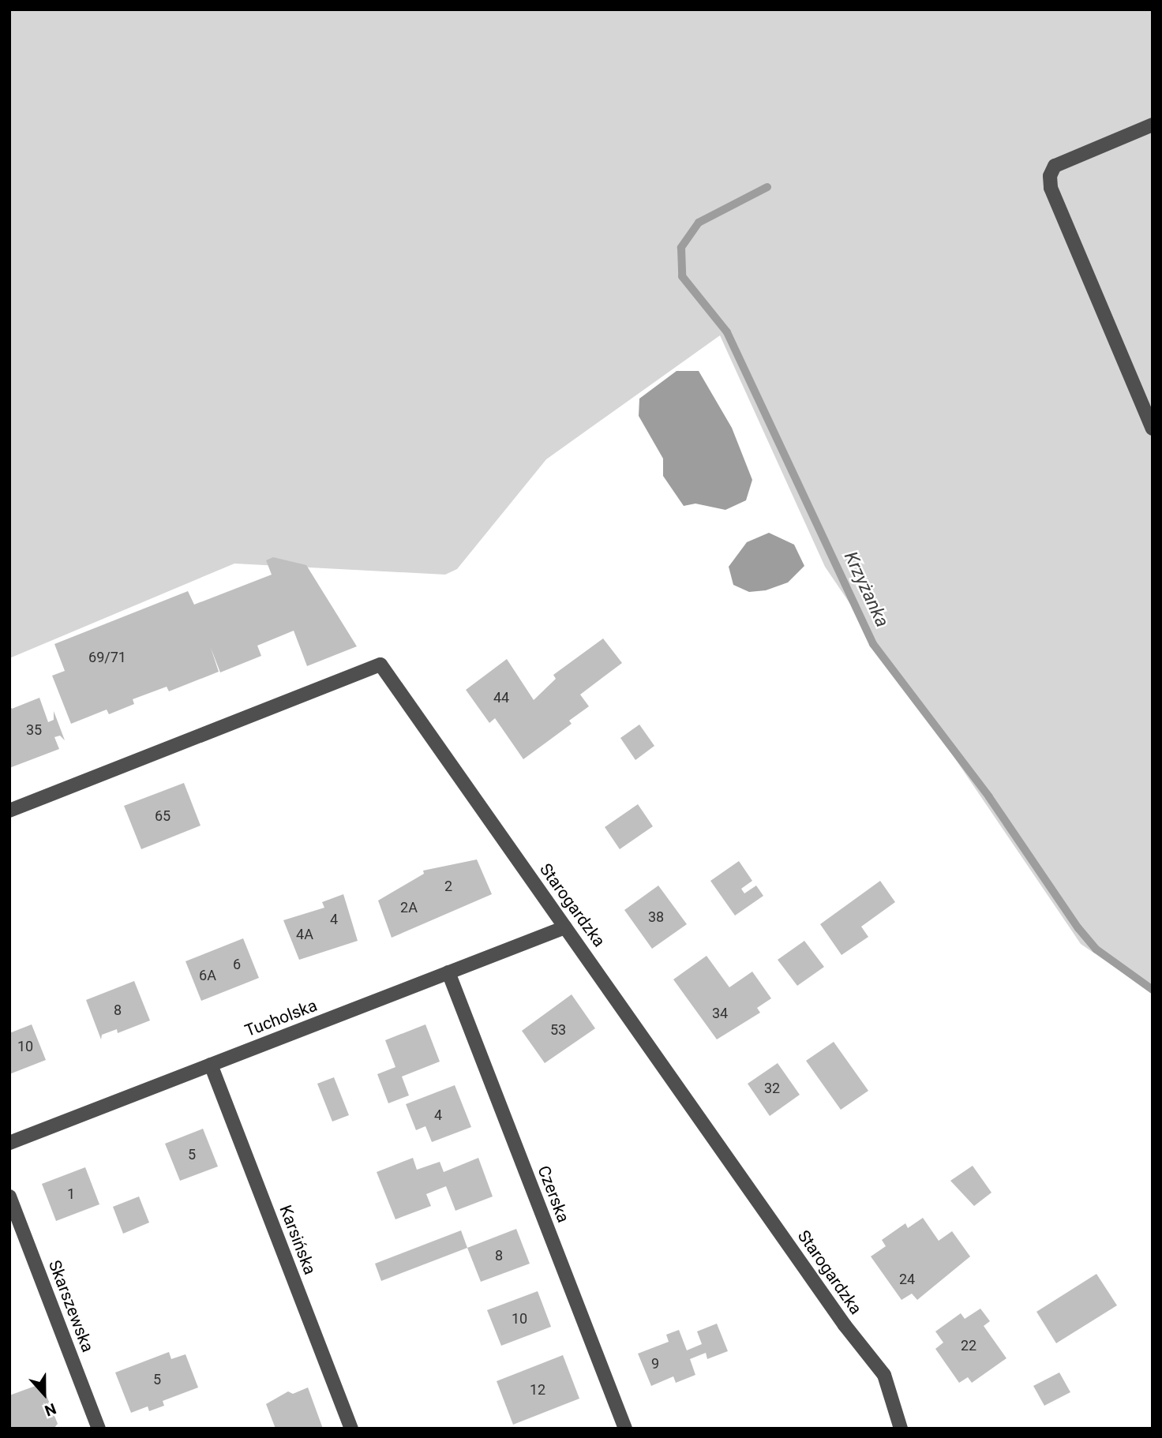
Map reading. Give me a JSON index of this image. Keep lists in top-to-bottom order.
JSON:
{
  "streets": {
    "street": [
      "Starogardzka",
      "Tucholska",
      "Czerska",
      "Karsińska",
      "Skarszewska"
    ]
  },
  "crossings": [
    ["Starogardzka", "Tucholska"],
    ["Tucholska", "Czerska"],
    ["Tucholska", "Karsińska"]
  ],
  "water": ["Krzyżanka"],
  "house_numbers": [
    "69/71",
    "44",
    "35",
    "65",
    "2",
    "2A",
    "38",
    "4",
    "4A",
    "6",
    "6A",
    "8",
    "34",
    "53",
    "10",
    "32",
    "4",
    "5",
    "1",
    "8",
    "24",
    "10",
    "22",
    "9",
    "5",
    "12"
  ],
  "north": "bottom"
}
